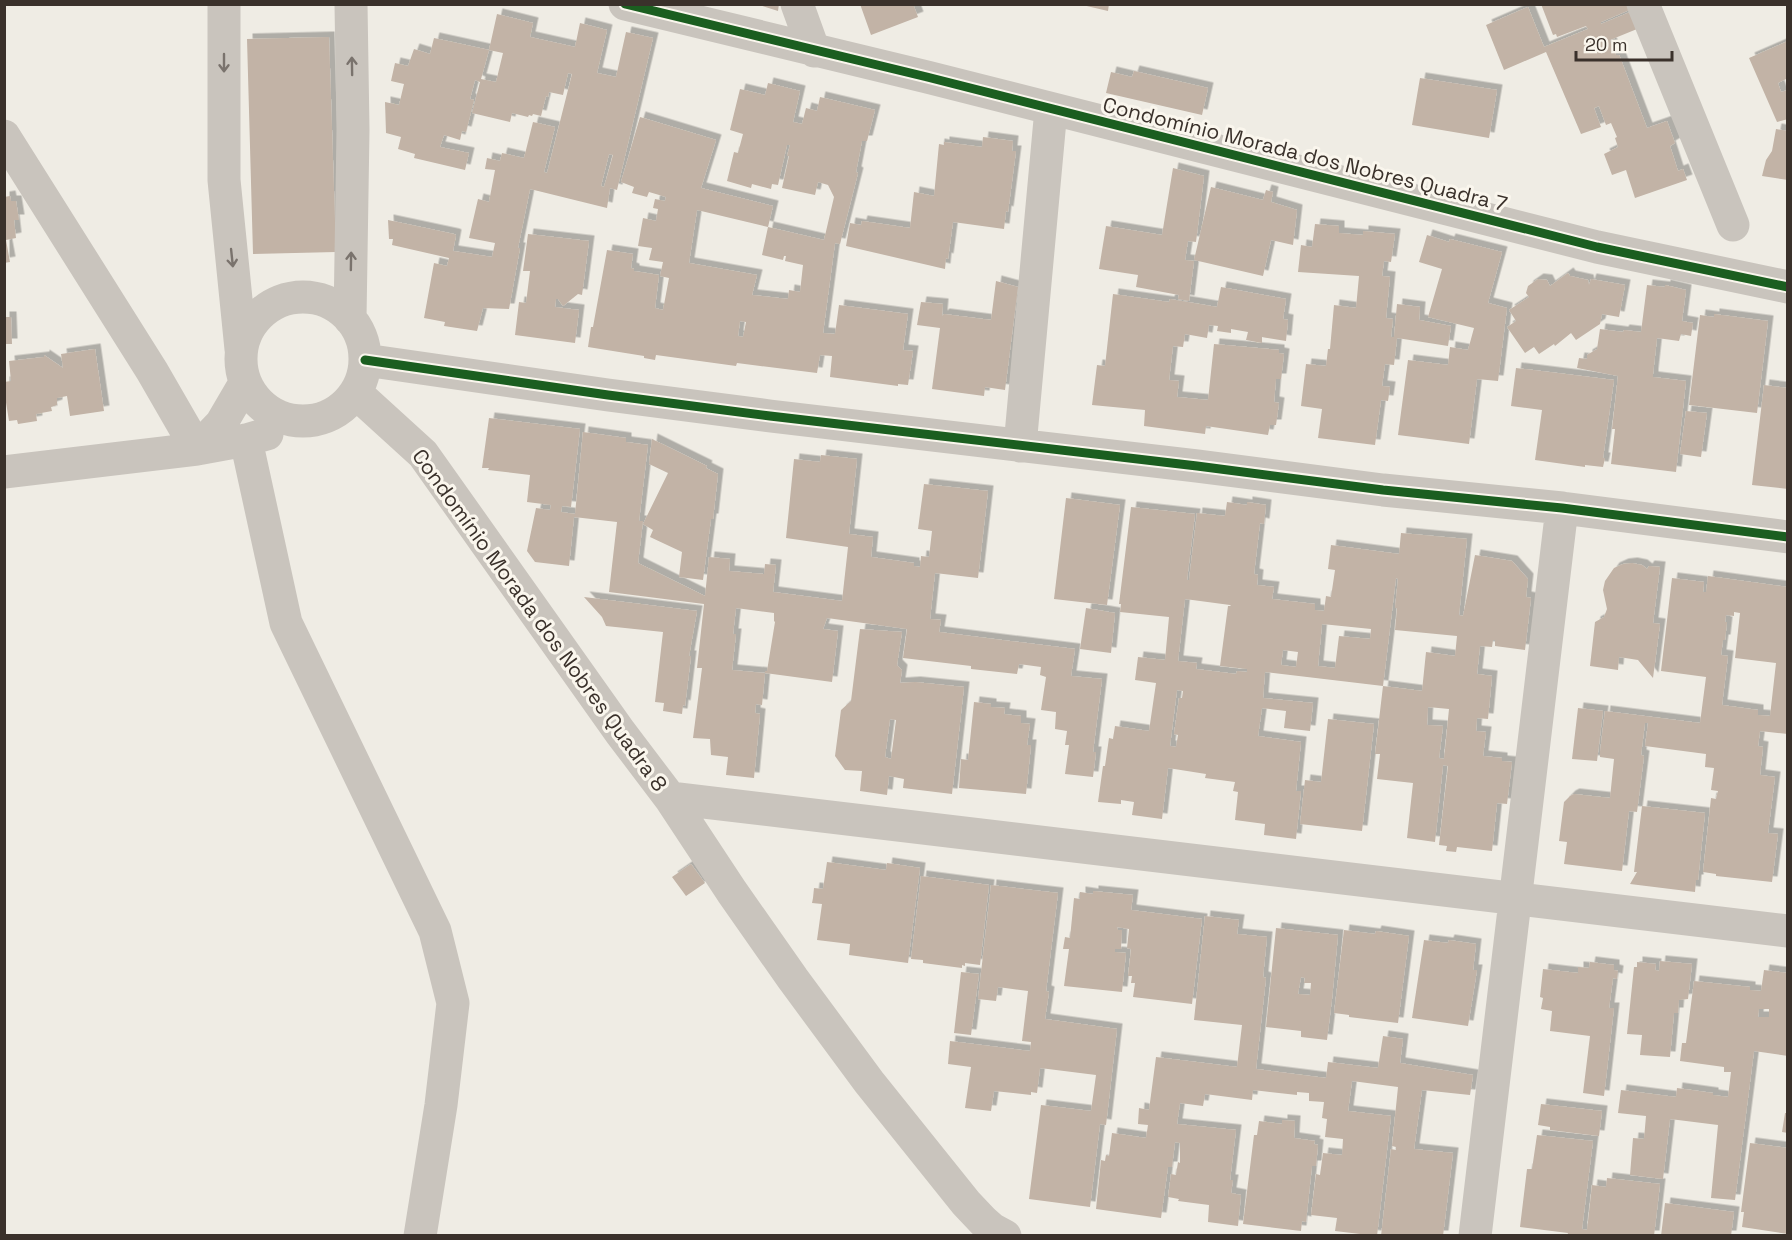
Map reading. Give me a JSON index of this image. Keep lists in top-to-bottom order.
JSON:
{
  "streets": {
    "street": ["Condomínio Morada dos Nobres Quadra 7", "Condomínio Morada dos Nobres Quadra 8"]
  },
  "scale_bar": "20 m"
}
